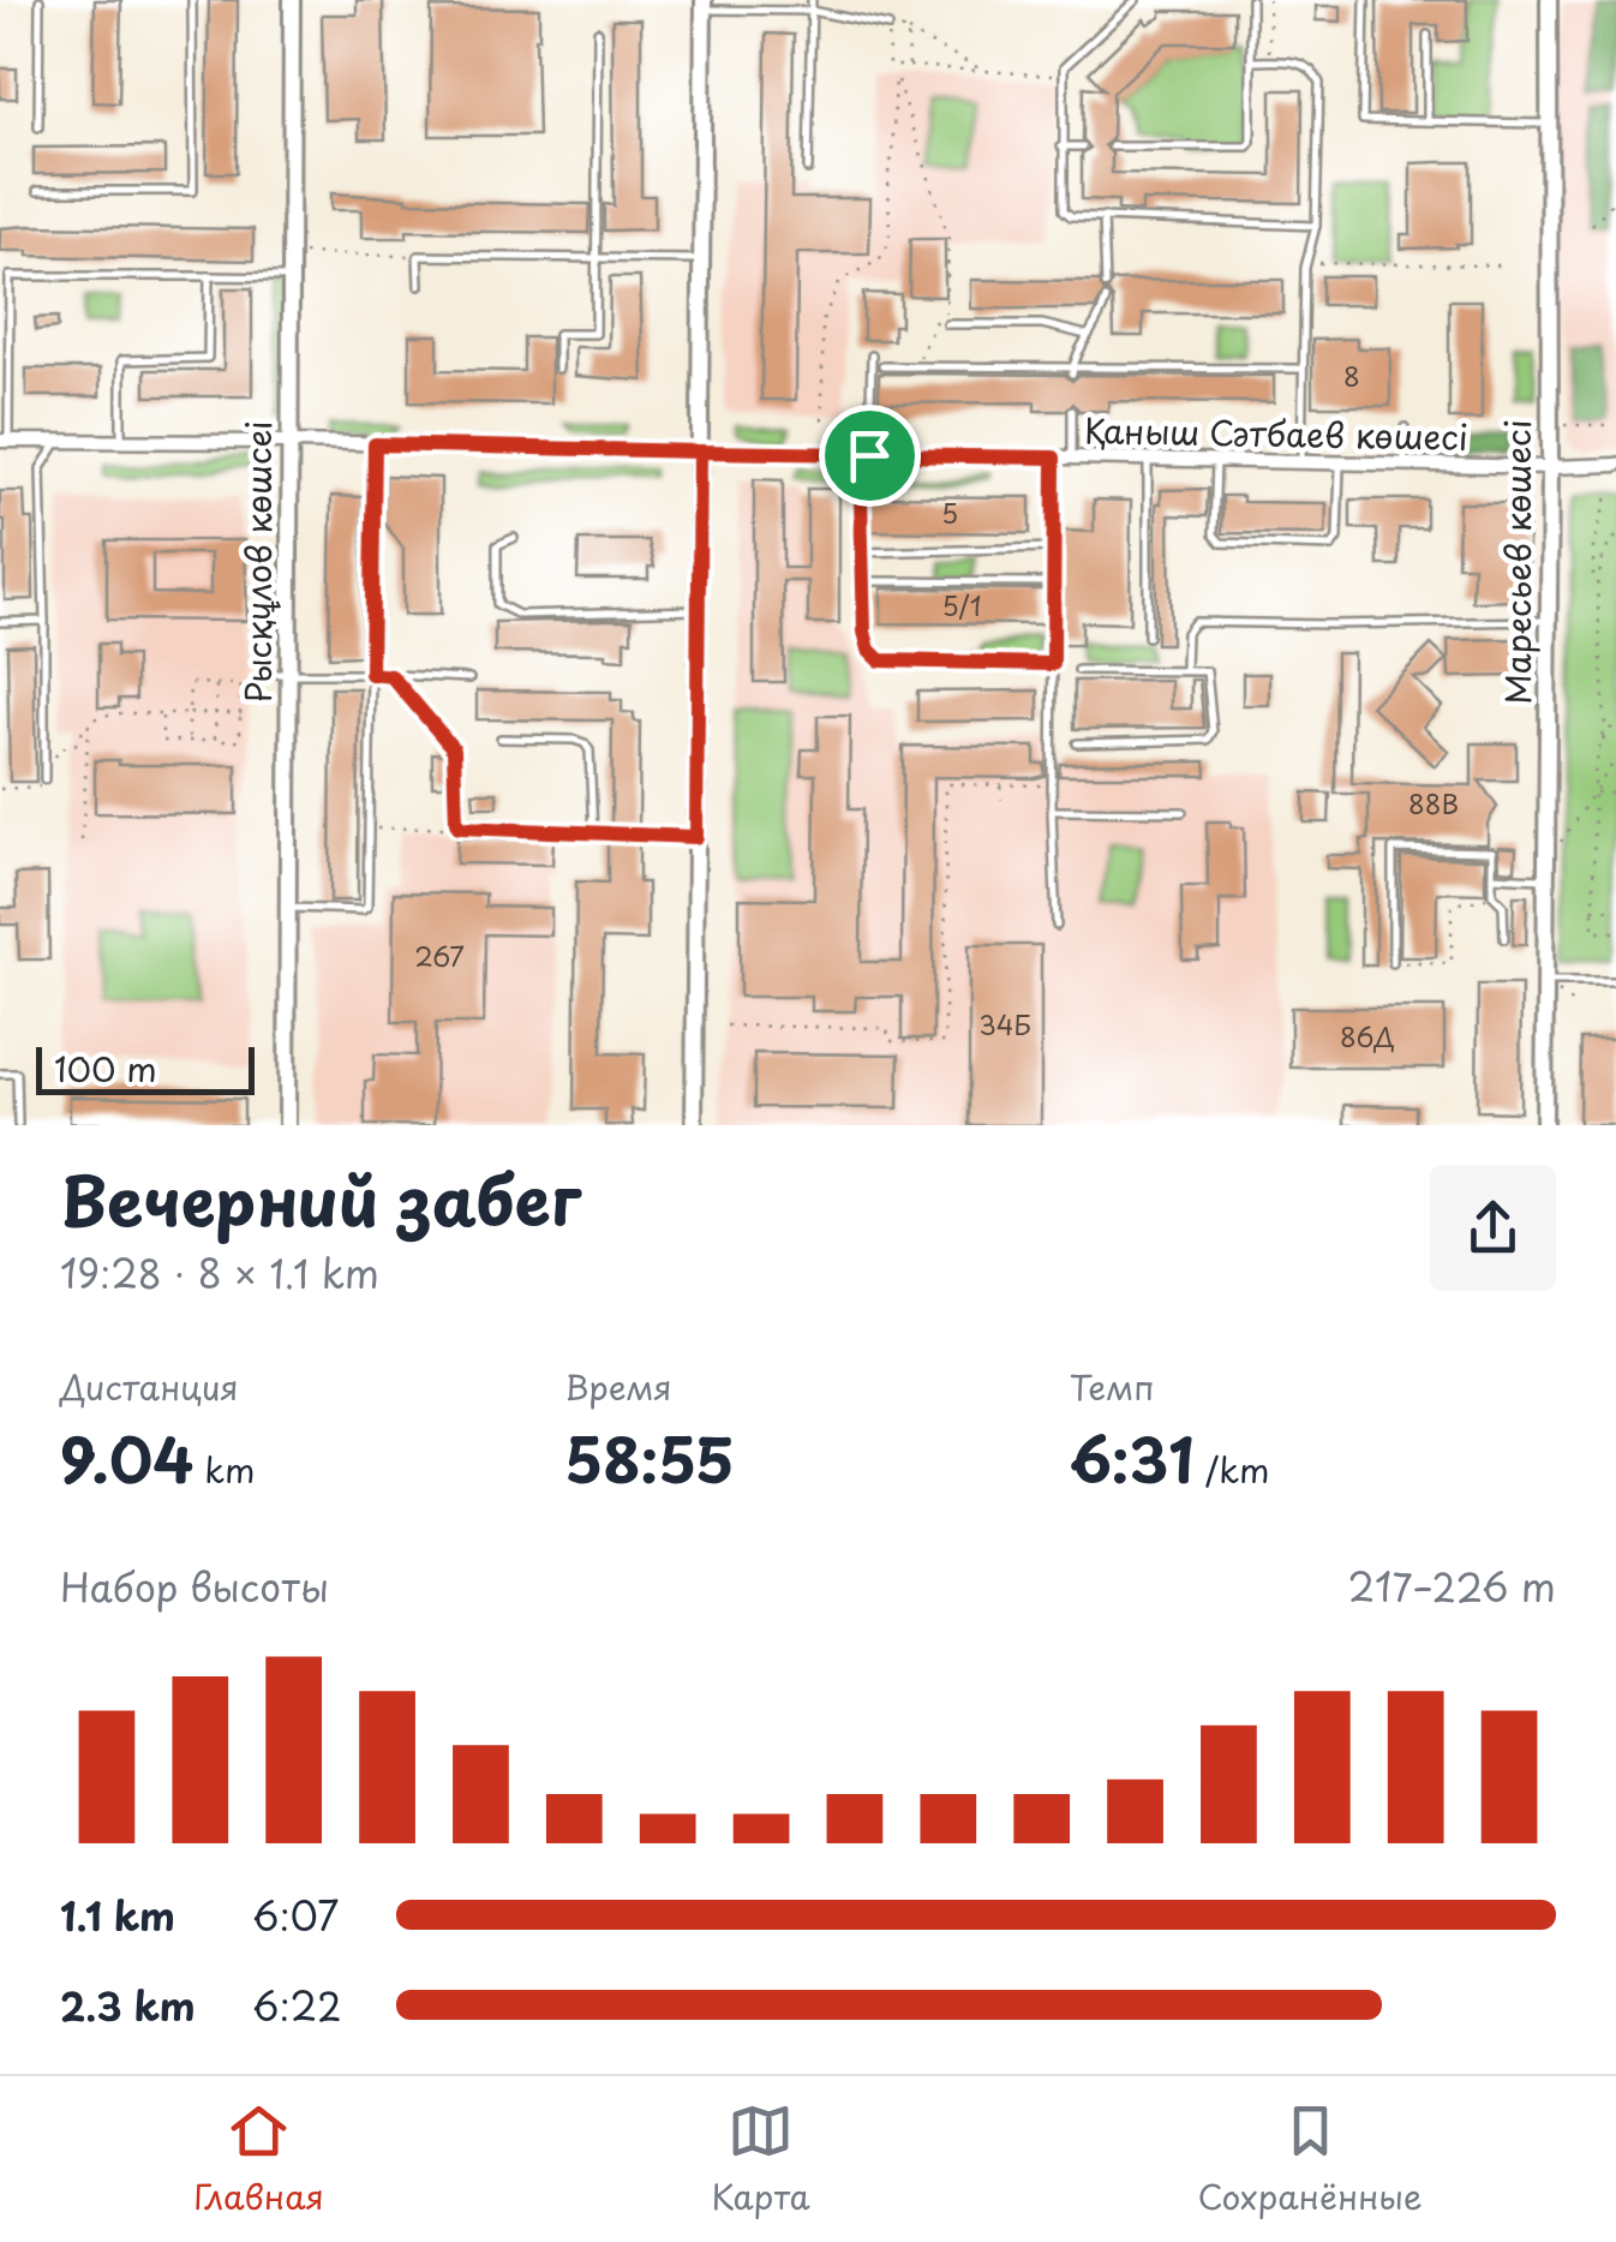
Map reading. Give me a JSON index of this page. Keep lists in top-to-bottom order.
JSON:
{
  "streets": {
    "street": ["Қаныш Сәтбаев көшесі", "Рысқұлов көшсеі", "Маресьев көшесі"]
  },
  "crossings": [
    ["Қаныш Сәтбаев көшесі", "Рысқұлов көшсеі"],
    ["Қаныш Сәтбаев көшесі", "Маресьев көшесі"]
  ],
  "house_numbers": [
    "8",
    "5",
    "5/1",
    "88В",
    "267",
    "34Б",
    "86Д"
  ],
  "scale_bar": "100 m",
  "page": {
    "scale": "100 m",
    "heading": ["Вечерний забег", "19:28 · 8 × 1.1 km"],
    "stats": [
      ["Дистанция", "9.04 km"],
      ["Время", "58:55"],
      ["Темп", "6:31 /km"]
    ],
    "chart": ["Набор высоты", "217–226 m"],
    "list": [
      {
        "name": "1.1 km",
        "note": "6:07"
      },
      {
        "name": "2.3 km",
        "note": "6:22"
      }
    ],
    "tabs": ["Главная", "Карта", "Сохранённые"]
  }
}
